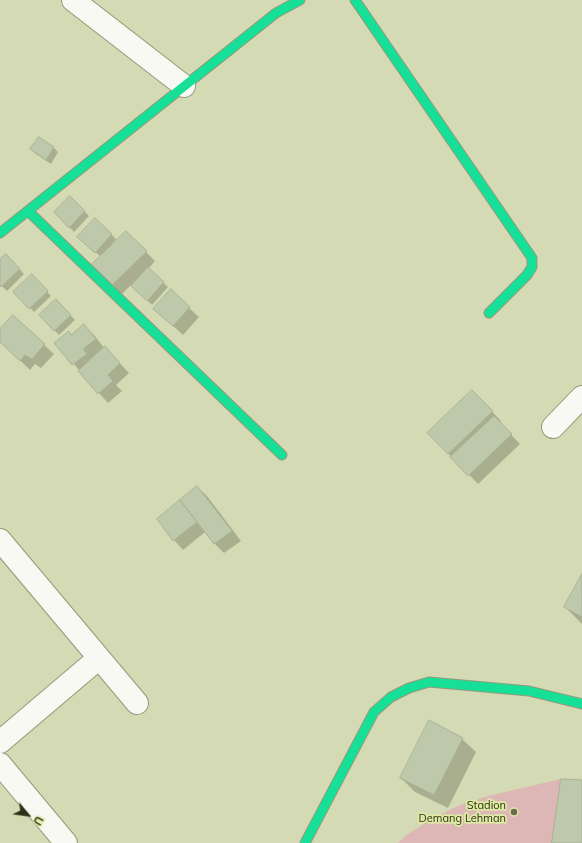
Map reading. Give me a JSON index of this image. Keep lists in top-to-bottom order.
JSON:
{
  "places": ["Stadion Demang Lehman"],
  "north": "bottom right"
}
